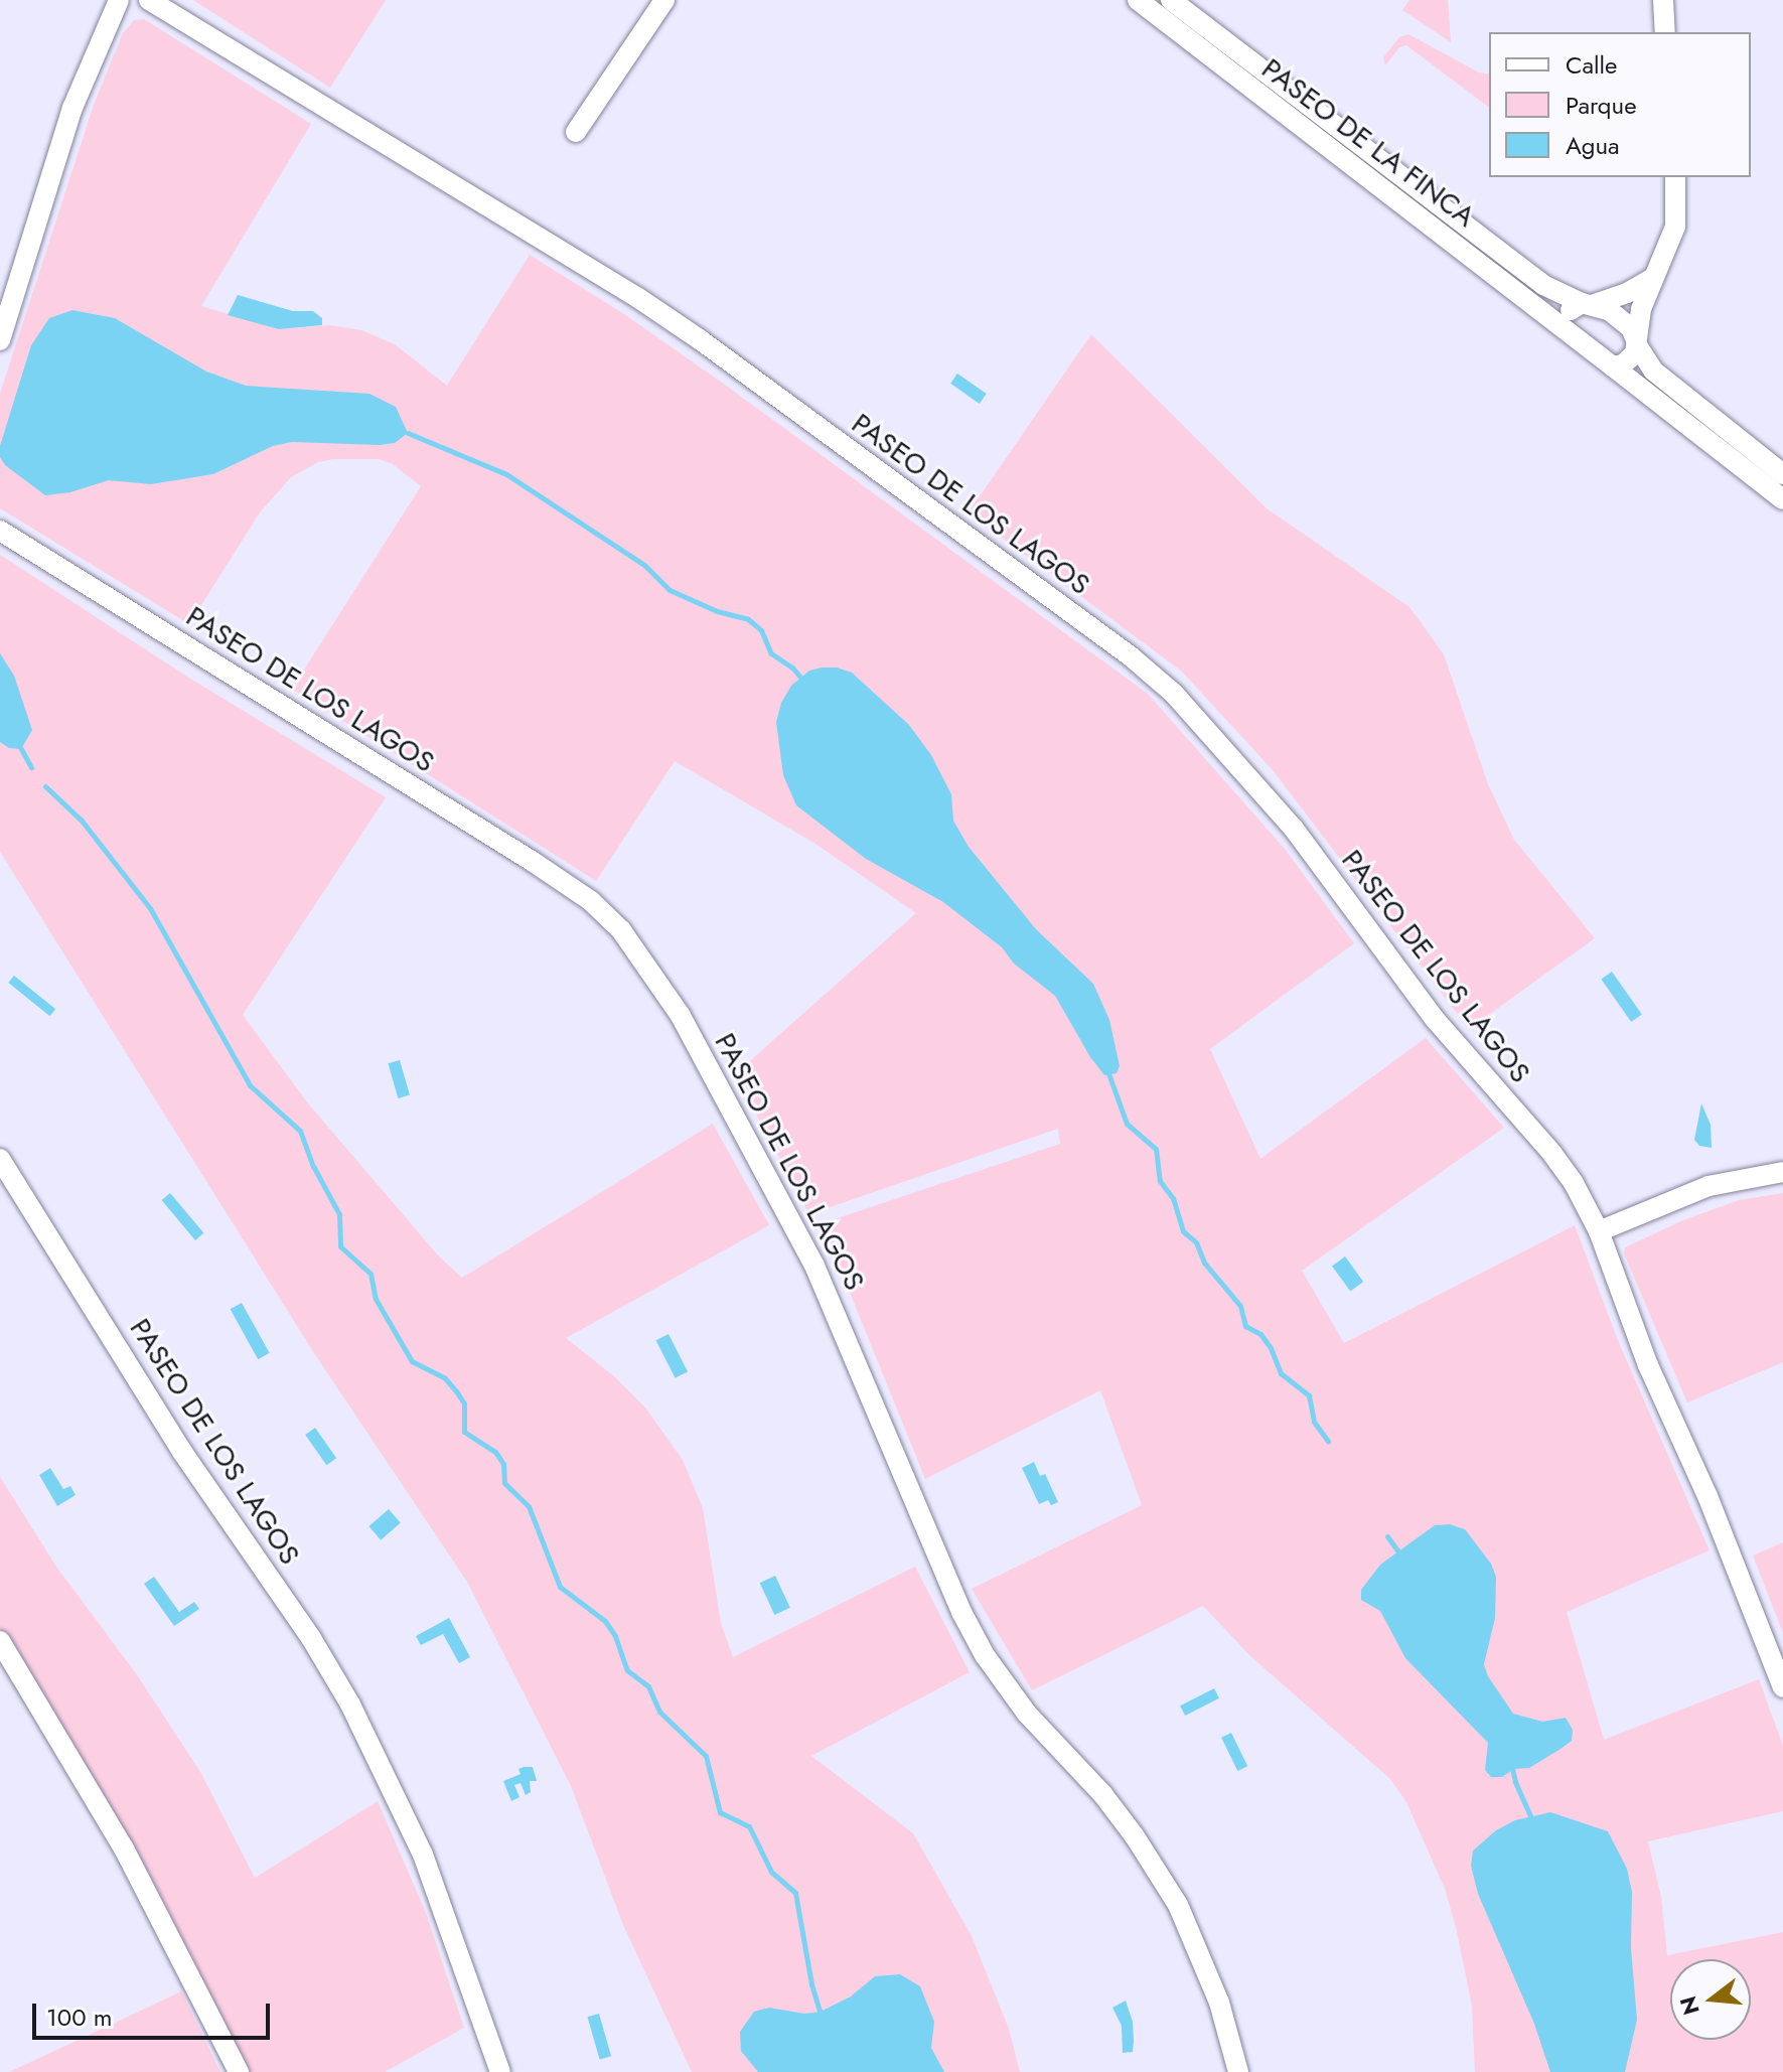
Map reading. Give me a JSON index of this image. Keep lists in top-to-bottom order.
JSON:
{
  "streets": {
    "street": ["PASEO DE LA FINCA", "PASEO DE LOS LAGOS"]
  },
  "legend": ["Calle", "Parque", "Agua"],
  "scale_bar": "100 m",
  "north": "left"
}
